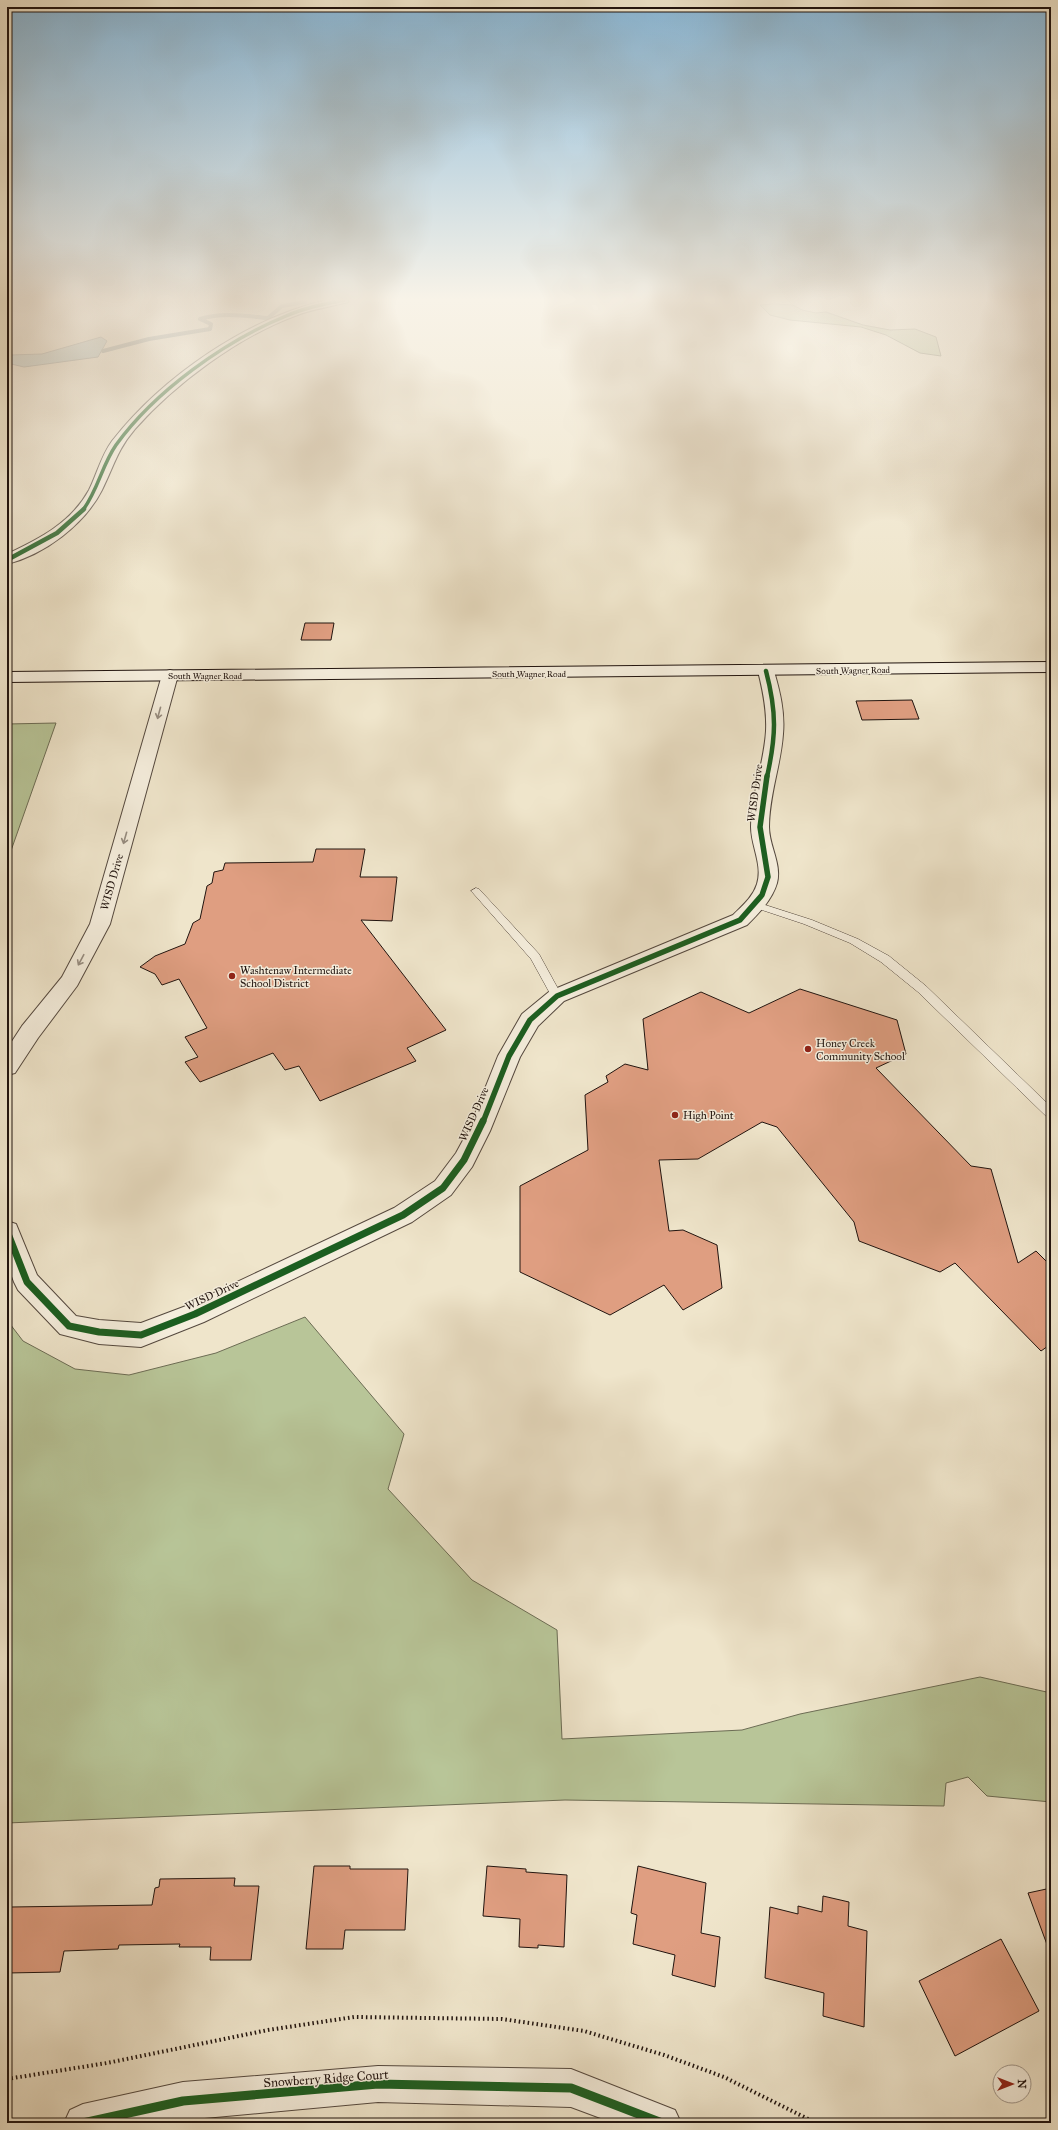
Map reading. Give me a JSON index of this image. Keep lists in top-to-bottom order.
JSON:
{
  "streets": {
    "street": ["South Wagner Road", "WISD Drive", "Snowberry Ridge Court"]
  },
  "crossings": [
    ["South Wagner Road", "WISD Drive"]
  ],
  "places": ["Washtenaw Intermediate School District", "Honey Creek Community School", "High Point"],
  "north": "right"
}
